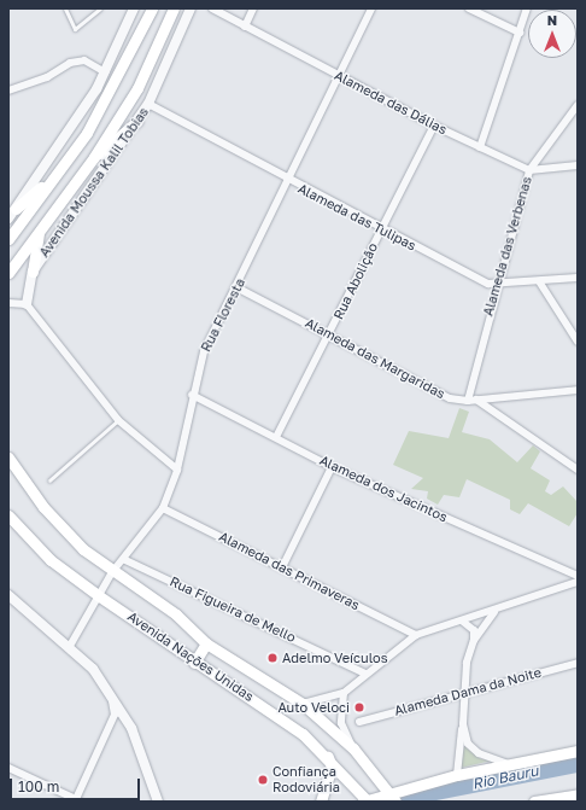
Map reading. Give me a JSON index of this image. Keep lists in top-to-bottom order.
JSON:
{
  "streets": {
    "main road": ["Avenida Nações Unidas"],
    "street": [
      "Alameda das Dálias",
      "Avenida Moussa Kalil Tobias",
      "Alameda das Tulipas",
      "Alameda das Verbenas",
      "Rua Abolição",
      "Rua Floresta",
      "Alameda das Margaridas",
      "Alameda dos Jacintos",
      "Alameda das Primaveras",
      "Rua Figueira de Mello",
      "Alameda Dama da Noite"
    ]
  },
  "crossings": [
    ["Alameda das Dálias", "Alameda das Verbenas"],
    ["Alameda das Dálias", "Rua Abolição"],
    ["Alameda das Dálias", "Rua Floresta"],
    ["Avenida Moussa Kalil Tobias", "Alameda das Tulipas"],
    ["Alameda das Tulipas", "Alameda das Verbenas"],
    ["Alameda das Tulipas", "Rua Abolição"],
    ["Alameda das Tulipas", "Rua Floresta"],
    ["Alameda das Verbenas", "Alameda das Margaridas"],
    ["Rua Abolição", "Alameda das Margaridas"],
    ["Rua Abolição", "Alameda dos Jacintos"],
    ["Rua Floresta", "Alameda das Margaridas"],
    ["Rua Floresta", "Alameda dos Jacintos"],
    ["Rua Floresta", "Alameda das Primaveras"],
    ["Rua Floresta", "Rua Figueira de Mello"],
    ["Rua Floresta", "Avenida Nações Unidas"]
  ],
  "water": ["Rio Bauru"],
  "places": ["Adelmo Veículos", "Auto Veloci", "Confiança Rodoviária"],
  "scale_bar": "100 m",
  "north": "top"
}
